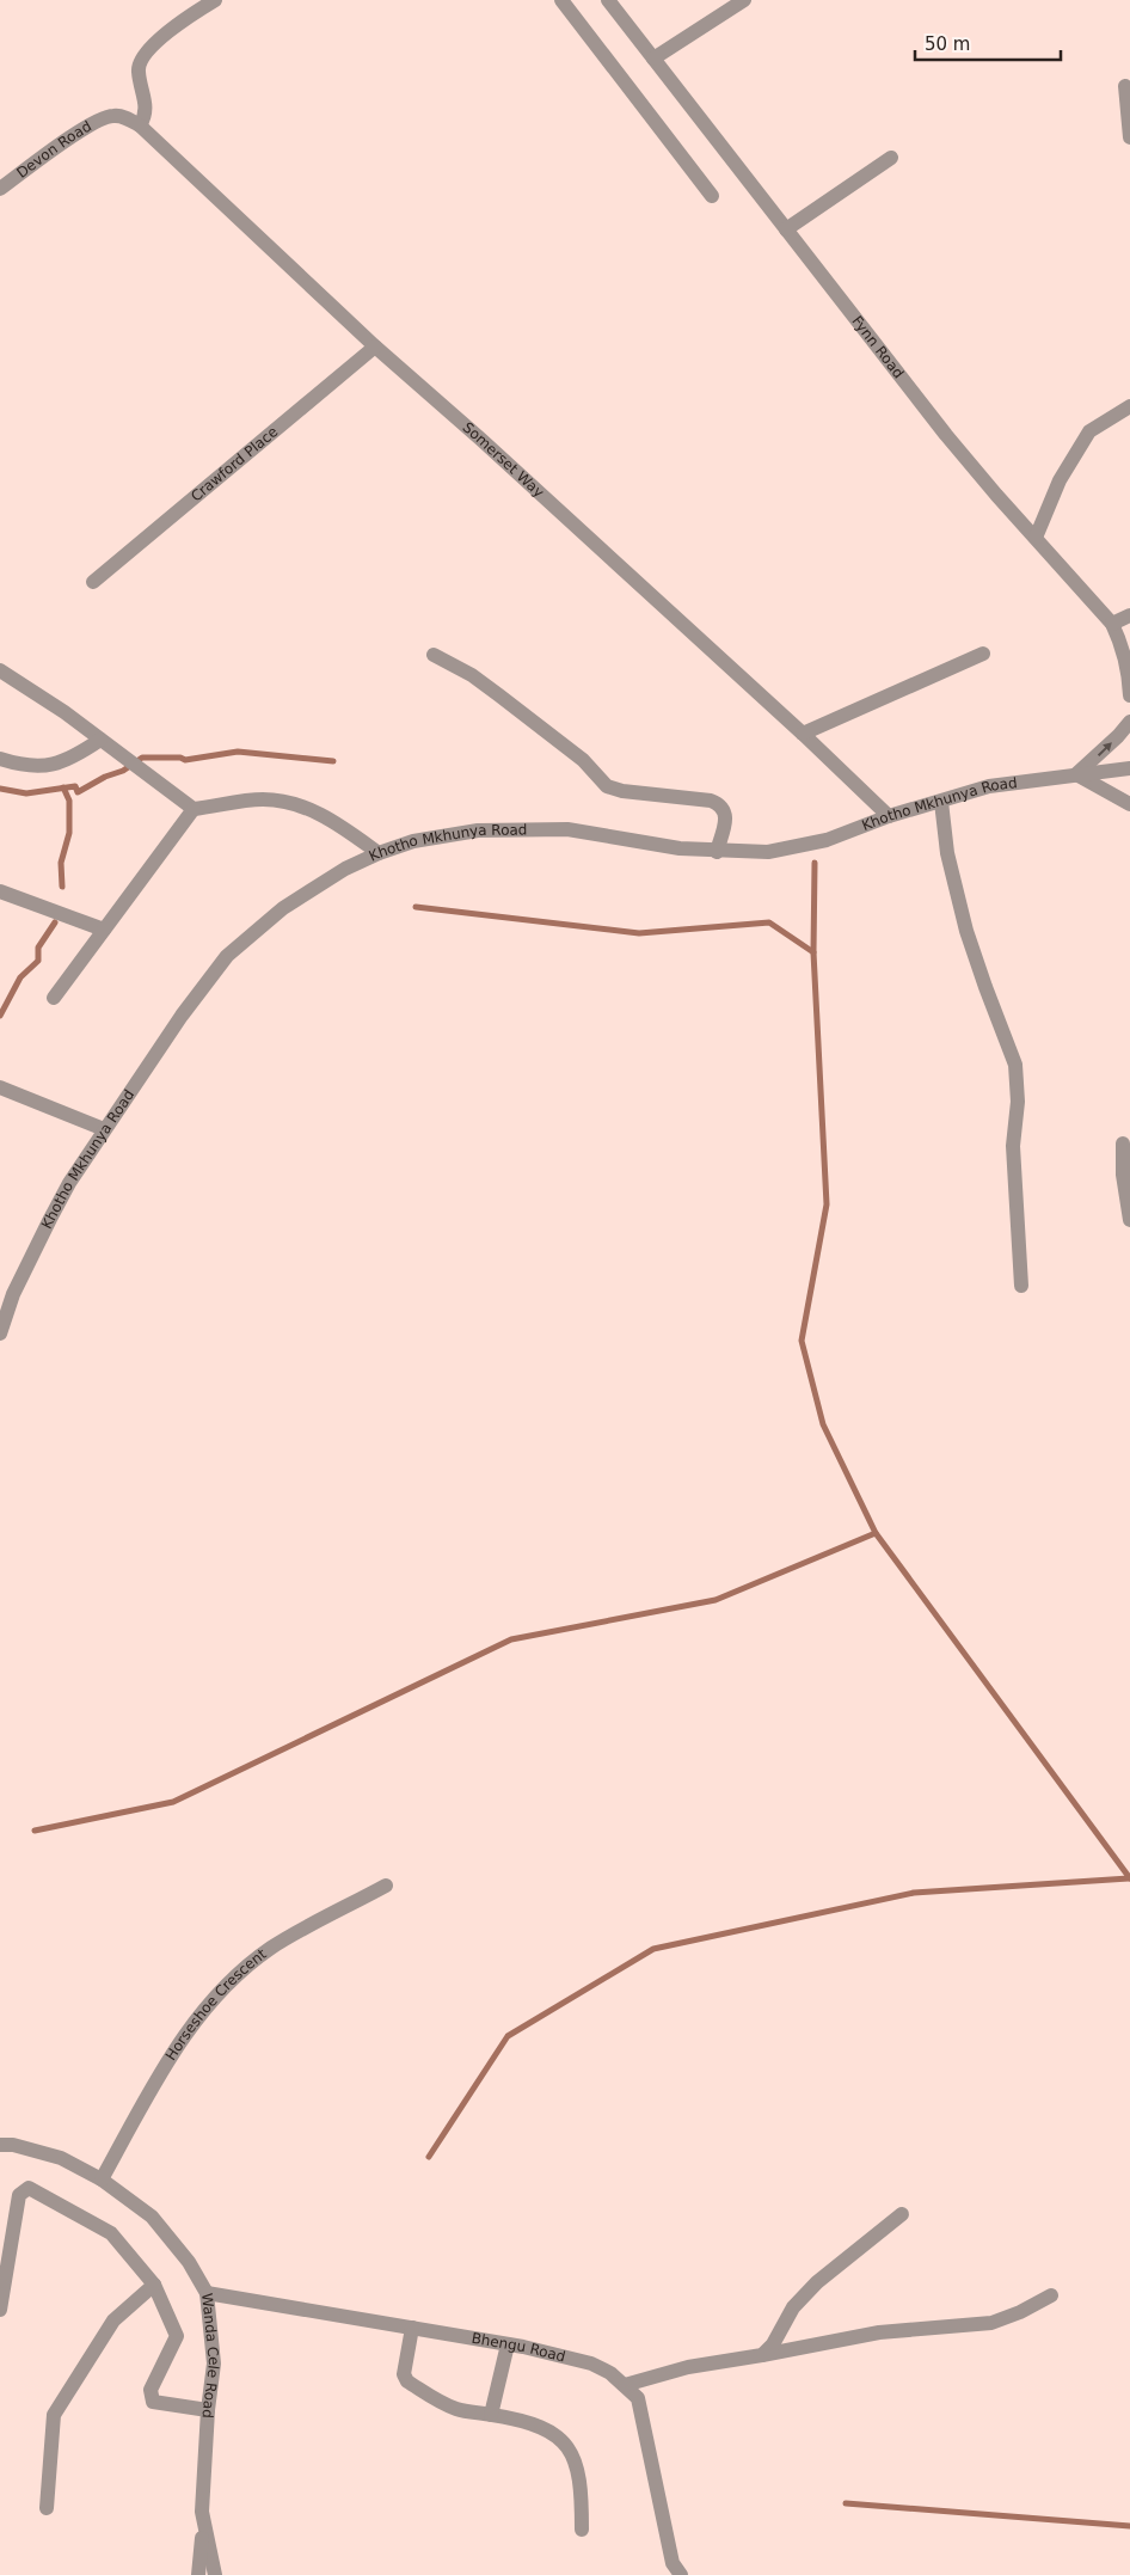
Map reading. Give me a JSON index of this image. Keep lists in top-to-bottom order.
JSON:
{
  "streets": {
    "street": [
      "Devon Road",
      "Fynn Road",
      "Somerset Way",
      "Crawford Place",
      "Khotho Mkhunya Road",
      "Horseshoe Crescent",
      "Bhengu Road",
      "Wanda Cele Road"
    ]
  },
  "crossings": [
    ["Devon Road", "Somerset Way"],
    ["Somerset Way", "Crawford Place"],
    ["Somerset Way", "Khotho Mkhunya Road"],
    ["Horseshoe Crescent", "Wanda Cele Road"],
    ["Bhengu Road", "Wanda Cele Road"]
  ],
  "scale_bar": "50 m"
}
